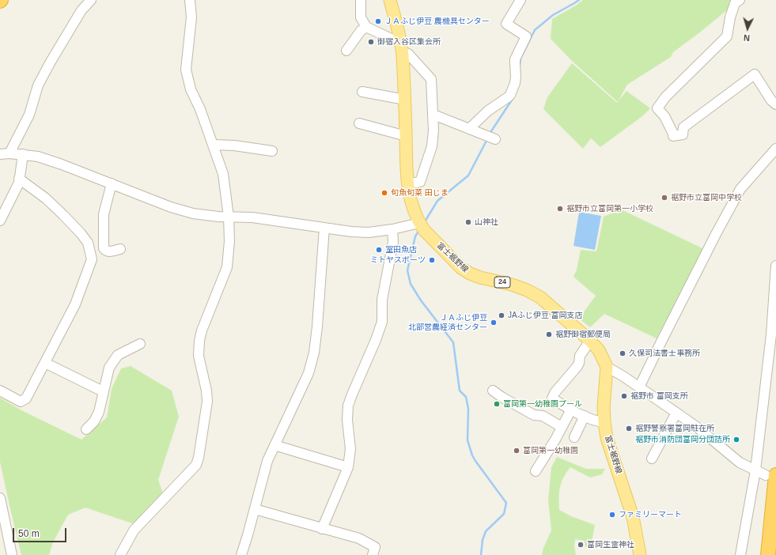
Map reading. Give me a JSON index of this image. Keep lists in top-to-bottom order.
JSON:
{
  "streets": {
    "main road": ["富士裾野線", "24"]
  },
  "places": [
    "ＪＡふじ伊豆 農機具センター",
    "御宿入谷区集会所",
    "旬魚旬菜 田じま",
    "裾野市立富岡中学校",
    "裾野市立富岡第一小学校",
    "山神社",
    "室田魚店",
    "ミトヤスポーツ",
    "JAふじ伊豆 富岡支店",
    "ＪＡふじ伊豆 北部営農経済センター",
    "裾野御宿郵便局",
    "久保司法書士事務所",
    "裾野市 富岡支所",
    "富岡第一幼稚園プール",
    "裾野警察署富岡駐在所",
    "裾野市消防団富岡分団詰所",
    "富岡第一幼稚園",
    "ファミリーマート",
    "富岡生霊神社"
  ],
  "scale_bar": "50 m",
  "north": "bottom"
}
